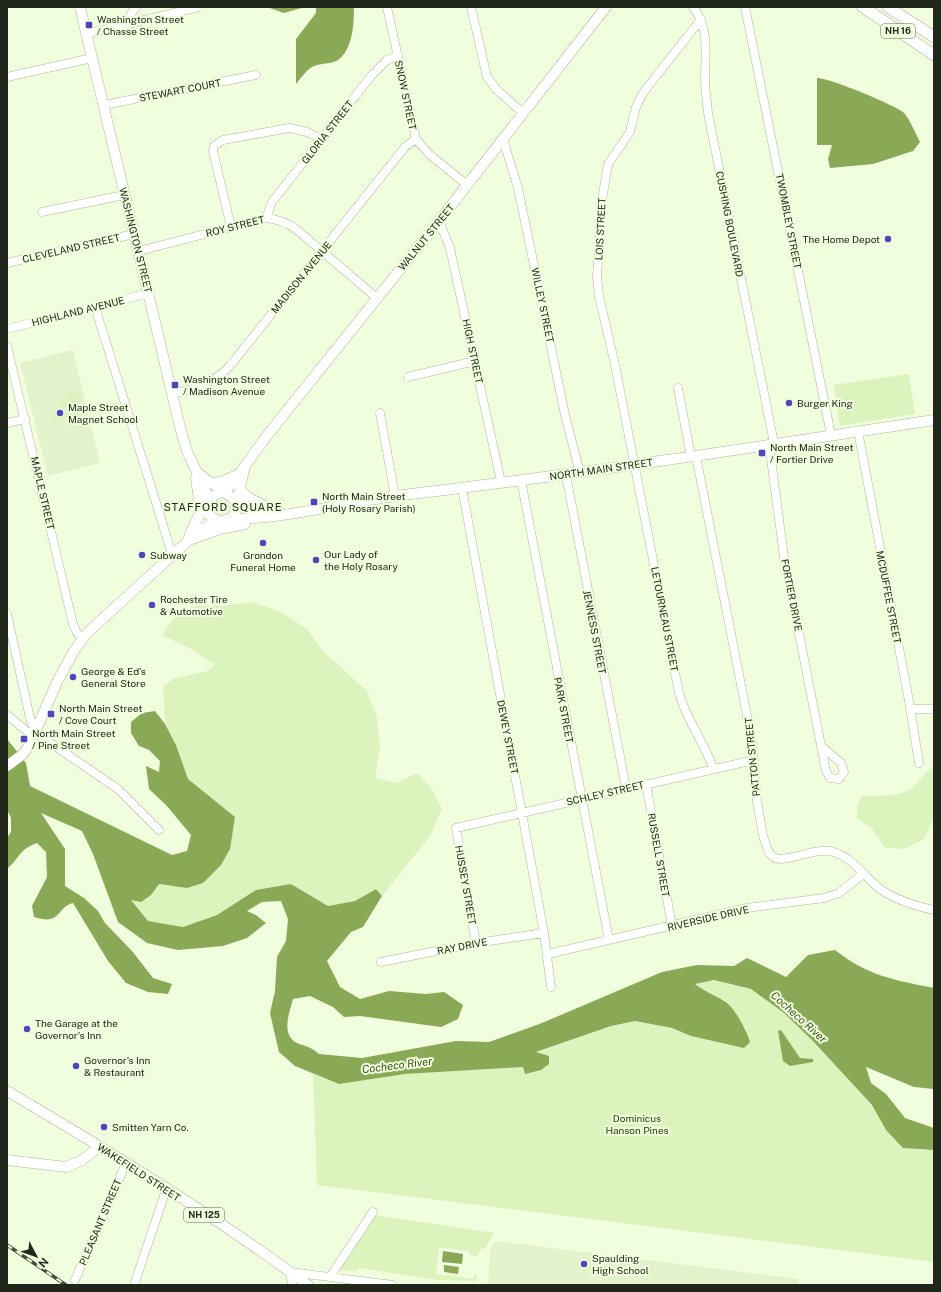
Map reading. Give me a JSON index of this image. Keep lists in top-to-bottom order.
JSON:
{
  "streets": {
    "highway": ["NH 16"],
    "main road": [
      "WALNUT STREET",
      "WASHINGTON STREET",
      "NORTH MAIN STREET",
      "WAKEFIELD STREET",
      "NH 125"
    ],
    "street": [
      "STEWART COURT",
      "SNOW STREET",
      "GLORIA STREET",
      "TWOMBLEY STREET",
      "CUSHING BOULEVARD",
      "ROY STREET",
      "LOIS STREET",
      "CLEVELAND STREET",
      "MADISON AVENUE",
      "WILLEY STREET",
      "HIGHLAND AVENUE",
      "HIGH STREET",
      "MAPLE STREET",
      "FORTIER DRIVE",
      "MCDUFFEE STREET",
      "LETOURNEAU STREET",
      "JENNESS STREET",
      "PARK STREET",
      "DEWEY STREET",
      "PATTON STREET",
      "SCHLEY STREET",
      "RUSSELL STREET",
      "HUSSEY STREET",
      "RIVERSIDE DRIVE",
      "RAY DRIVE",
      "PLEASANT STREET"
    ]
  },
  "crossings": [
    ["STEWART COURT", "WASHINGTON STREET"],
    ["SNOW STREET", "GLORIA STREET"],
    ["SNOW STREET", "WALNUT STREET"],
    ["SNOW STREET", "MADISON AVENUE"],
    ["GLORIA STREET", "ROY STREET"],
    ["TWOMBLEY STREET", "NORTH MAIN STREET"],
    ["CUSHING BOULEVARD", "LOIS STREET"],
    ["CUSHING BOULEVARD", "NORTH MAIN STREET"],
    ["CUSHING BOULEVARD", "FORTIER DRIVE"],
    ["ROY STREET", "WALNUT STREET"],
    ["ROY STREET", "WASHINGTON STREET"],
    ["ROY STREET", "MADISON AVENUE"],
    ["LOIS STREET", "NORTH MAIN STREET"],
    ["LOIS STREET", "LETOURNEAU STREET"],
    ["WALNUT STREET", "WASHINGTON STREET"],
    ["WALNUT STREET", "WILLEY STREET"],
    ["WALNUT STREET", "HIGH STREET"],
    ["WALNUT STREET", "NORTH MAIN STREET"],
    ["WASHINGTON STREET", "CLEVELAND STREET"],
    ["WASHINGTON STREET", "MADISON AVENUE"],
    ["WASHINGTON STREET", "HIGHLAND AVENUE"],
    ["WASHINGTON STREET", "NORTH MAIN STREET"],
    ["WILLEY STREET", "NORTH MAIN STREET"],
    ["HIGH STREET", "NORTH MAIN STREET"],
    ["NORTH MAIN STREET", "MAPLE STREET"],
    ["NORTH MAIN STREET", "FORTIER DRIVE"],
    ["NORTH MAIN STREET", "MCDUFFEE STREET"],
    ["NORTH MAIN STREET", "LETOURNEAU STREET"],
    ["NORTH MAIN STREET", "JENNESS STREET"],
    ["NORTH MAIN STREET", "PARK STREET"],
    ["NORTH MAIN STREET", "DEWEY STREET"],
    ["NORTH MAIN STREET", "PATTON STREET"],
    ["LETOURNEAU STREET", "SCHLEY STREET"],
    ["JENNESS STREET", "SCHLEY STREET"],
    ["PARK STREET", "SCHLEY STREET"],
    ["PARK STREET", "RIVERSIDE DRIVE"],
    ["DEWEY STREET", "SCHLEY STREET"],
    ["DEWEY STREET", "RIVERSIDE DRIVE"],
    ["DEWEY STREET", "RAY DRIVE"],
    ["PATTON STREET", "SCHLEY STREET"],
    ["PATTON STREET", "RIVERSIDE DRIVE"],
    ["SCHLEY STREET", "RUSSELL STREET"],
    ["SCHLEY STREET", "HUSSEY STREET"],
    ["RUSSELL STREET", "RIVERSIDE DRIVE"],
    ["HUSSEY STREET", "RAY DRIVE"],
    ["WAKEFIELD STREET", "PLEASANT STREET"]
  ],
  "districts": ["STAFFORD SQUARE"],
  "water": ["Cocheco River"],
  "parks": ["Dominicus Hanson Pines"],
  "places": {
    "transit": [
      "Washington Street / Chasse Street",
      "Washington Street / Madison Avenue",
      "North Main Street / Fortier Drive",
      "North Main Street (Holy Rosary Parish)",
      "North Main Street / Cove Court",
      "North Main Street / Pine Street"
    ],
    "other": [
      "The Home Depot",
      "Burger King",
      "Maple Street Magnet School",
      "Grondon Funeral Home",
      "Subway",
      "Our Lady of the Holy Rosary",
      "Rochester Tire & Automotive",
      "George & Ed's General Store",
      "The Garage at the Governor's Inn",
      "Governor's Inn & Restaurant",
      "Smitten Yarn Co.",
      "Spaulding High School"
    ]
  },
  "north": "bottom right"
}
